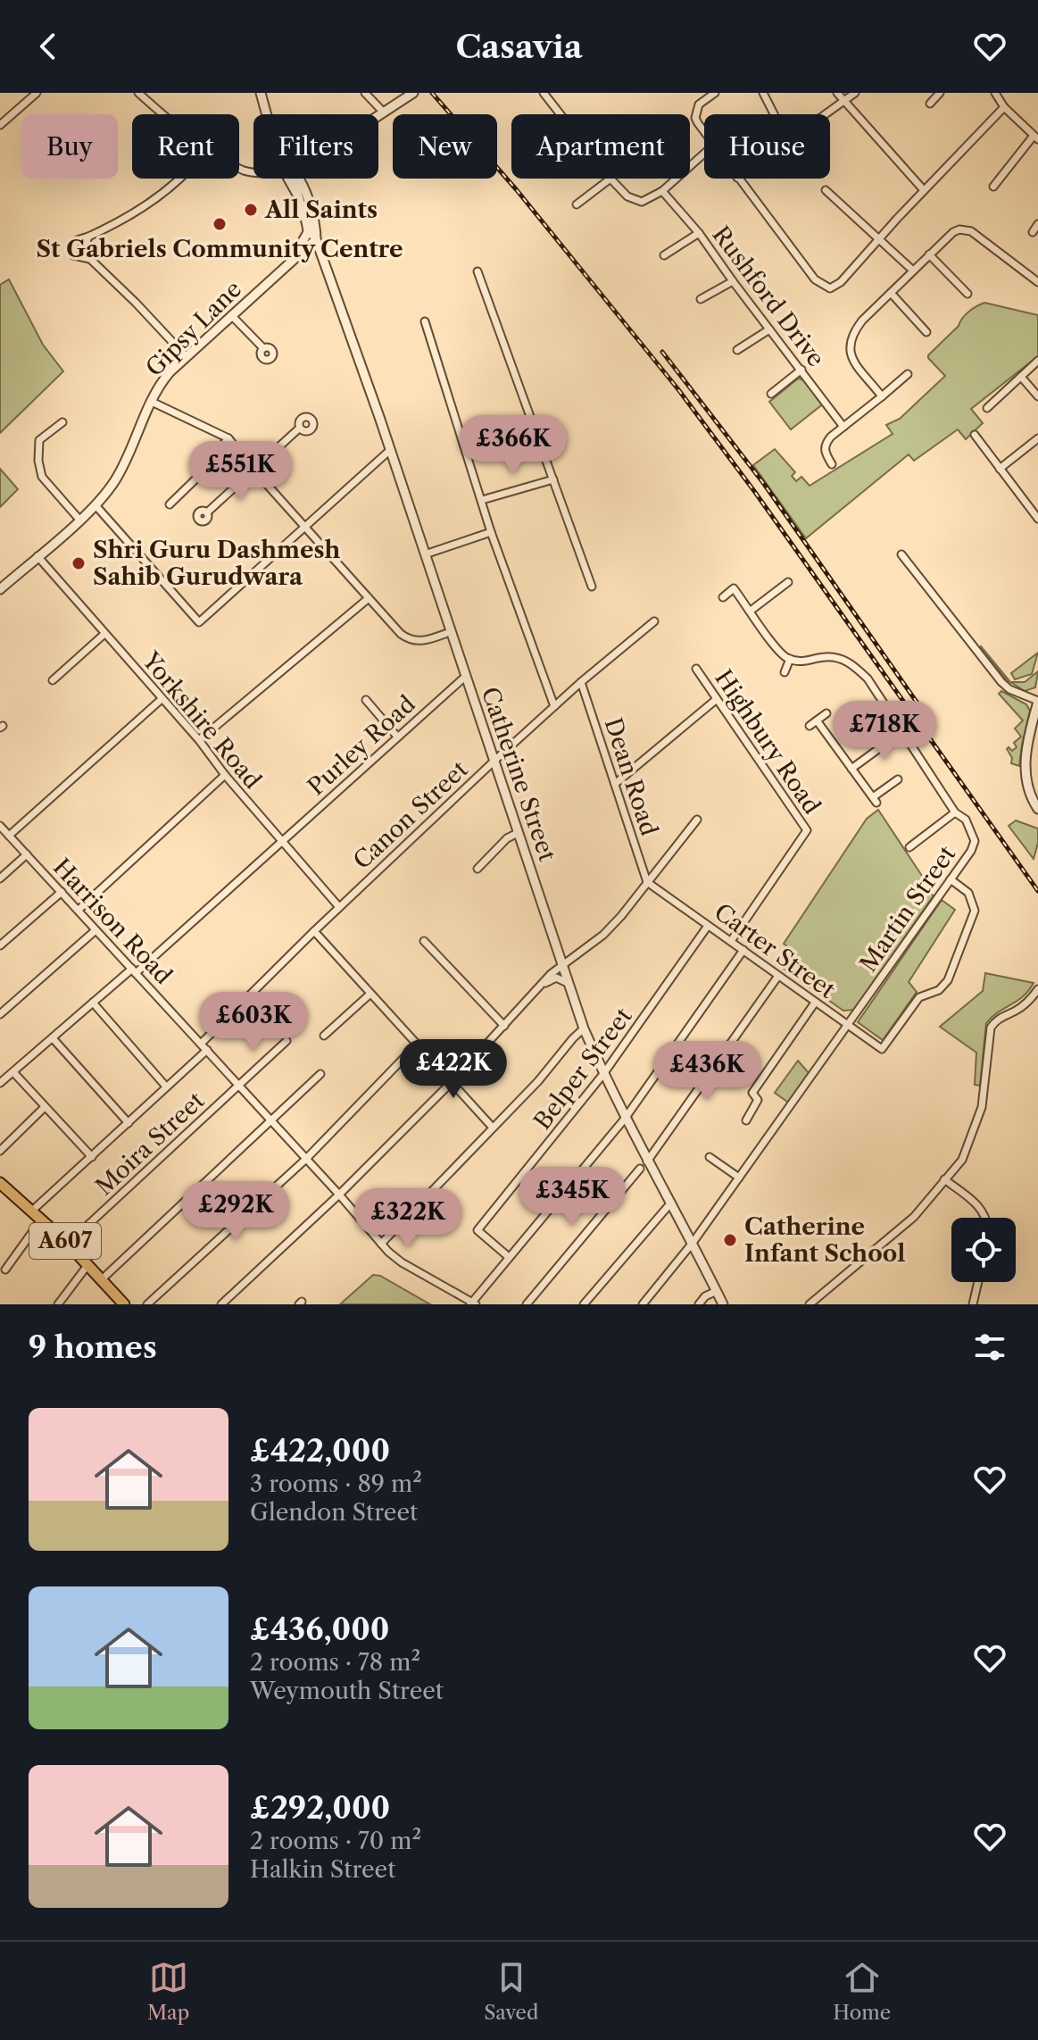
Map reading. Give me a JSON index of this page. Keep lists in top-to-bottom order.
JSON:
{
  "streets": {
    "main road": ["A607"],
    "street": [
      "Rushford Drive",
      "Gipsy Lane",
      "Yorkshire Road",
      "Highbury Road",
      "Purley Road",
      "Catherine Street",
      "Dean Road",
      "Canon Street",
      "Martin Street",
      "Harrison Road",
      "Carter Street",
      "Belper Street",
      "Moira Street"
    ]
  },
  "crossings": [
    ["Gipsy Lane", "Yorkshire Road"],
    ["Gipsy Lane", "Catherine Street"],
    ["Yorkshire Road", "Purley Road"],
    ["Yorkshire Road", "Canon Street"],
    ["Highbury Road", "Carter Street"],
    ["Purley Road", "Catherine Street"],
    ["Purley Road", "Harrison Road"],
    ["Catherine Street", "Canon Street"],
    ["Catherine Street", "Martin Street"],
    ["Catherine Street", "Belper Street"],
    ["Dean Road", "Canon Street"],
    ["Dean Road", "Carter Street"],
    ["Canon Street", "Harrison Road"],
    ["Martin Street", "Carter Street"],
    ["Harrison Road", "Moira Street"],
    ["Carter Street", "Belper Street"],
    ["Moira Street", "A607"]
  ],
  "places": [
    "All Saints",
    "St Gabriels Community Centre",
    "Shri Guru Dashmesh Sahib Gurudwara",
    "Catherine Infant School"
  ],
  "page": {
    "header": "Casavia",
    "chip": [
      "Buy",
      "Rent",
      "Filters",
      "New",
      "Apartment",
      "House"
    ],
    "price": [
      "£366K",
      "£551K",
      "£718K",
      "£603K",
      "£422K",
      "£436K",
      "£345K",
      "£292K",
      "£322K"
    ],
    "heading": "9 homes",
    "list": [
      {
        "name": "£422,000",
        "note": "3 rooms · 89 m² · Glendon Street"
      },
      {
        "name": "£436,000",
        "note": "2 rooms · 78 m² · Weymouth Street"
      },
      {
        "name": "£292,000",
        "note": "2 rooms · 70 m² · Halkin Street"
      }
    ],
    "tabs": ["Map", "Saved", "Home"]
  }
}
